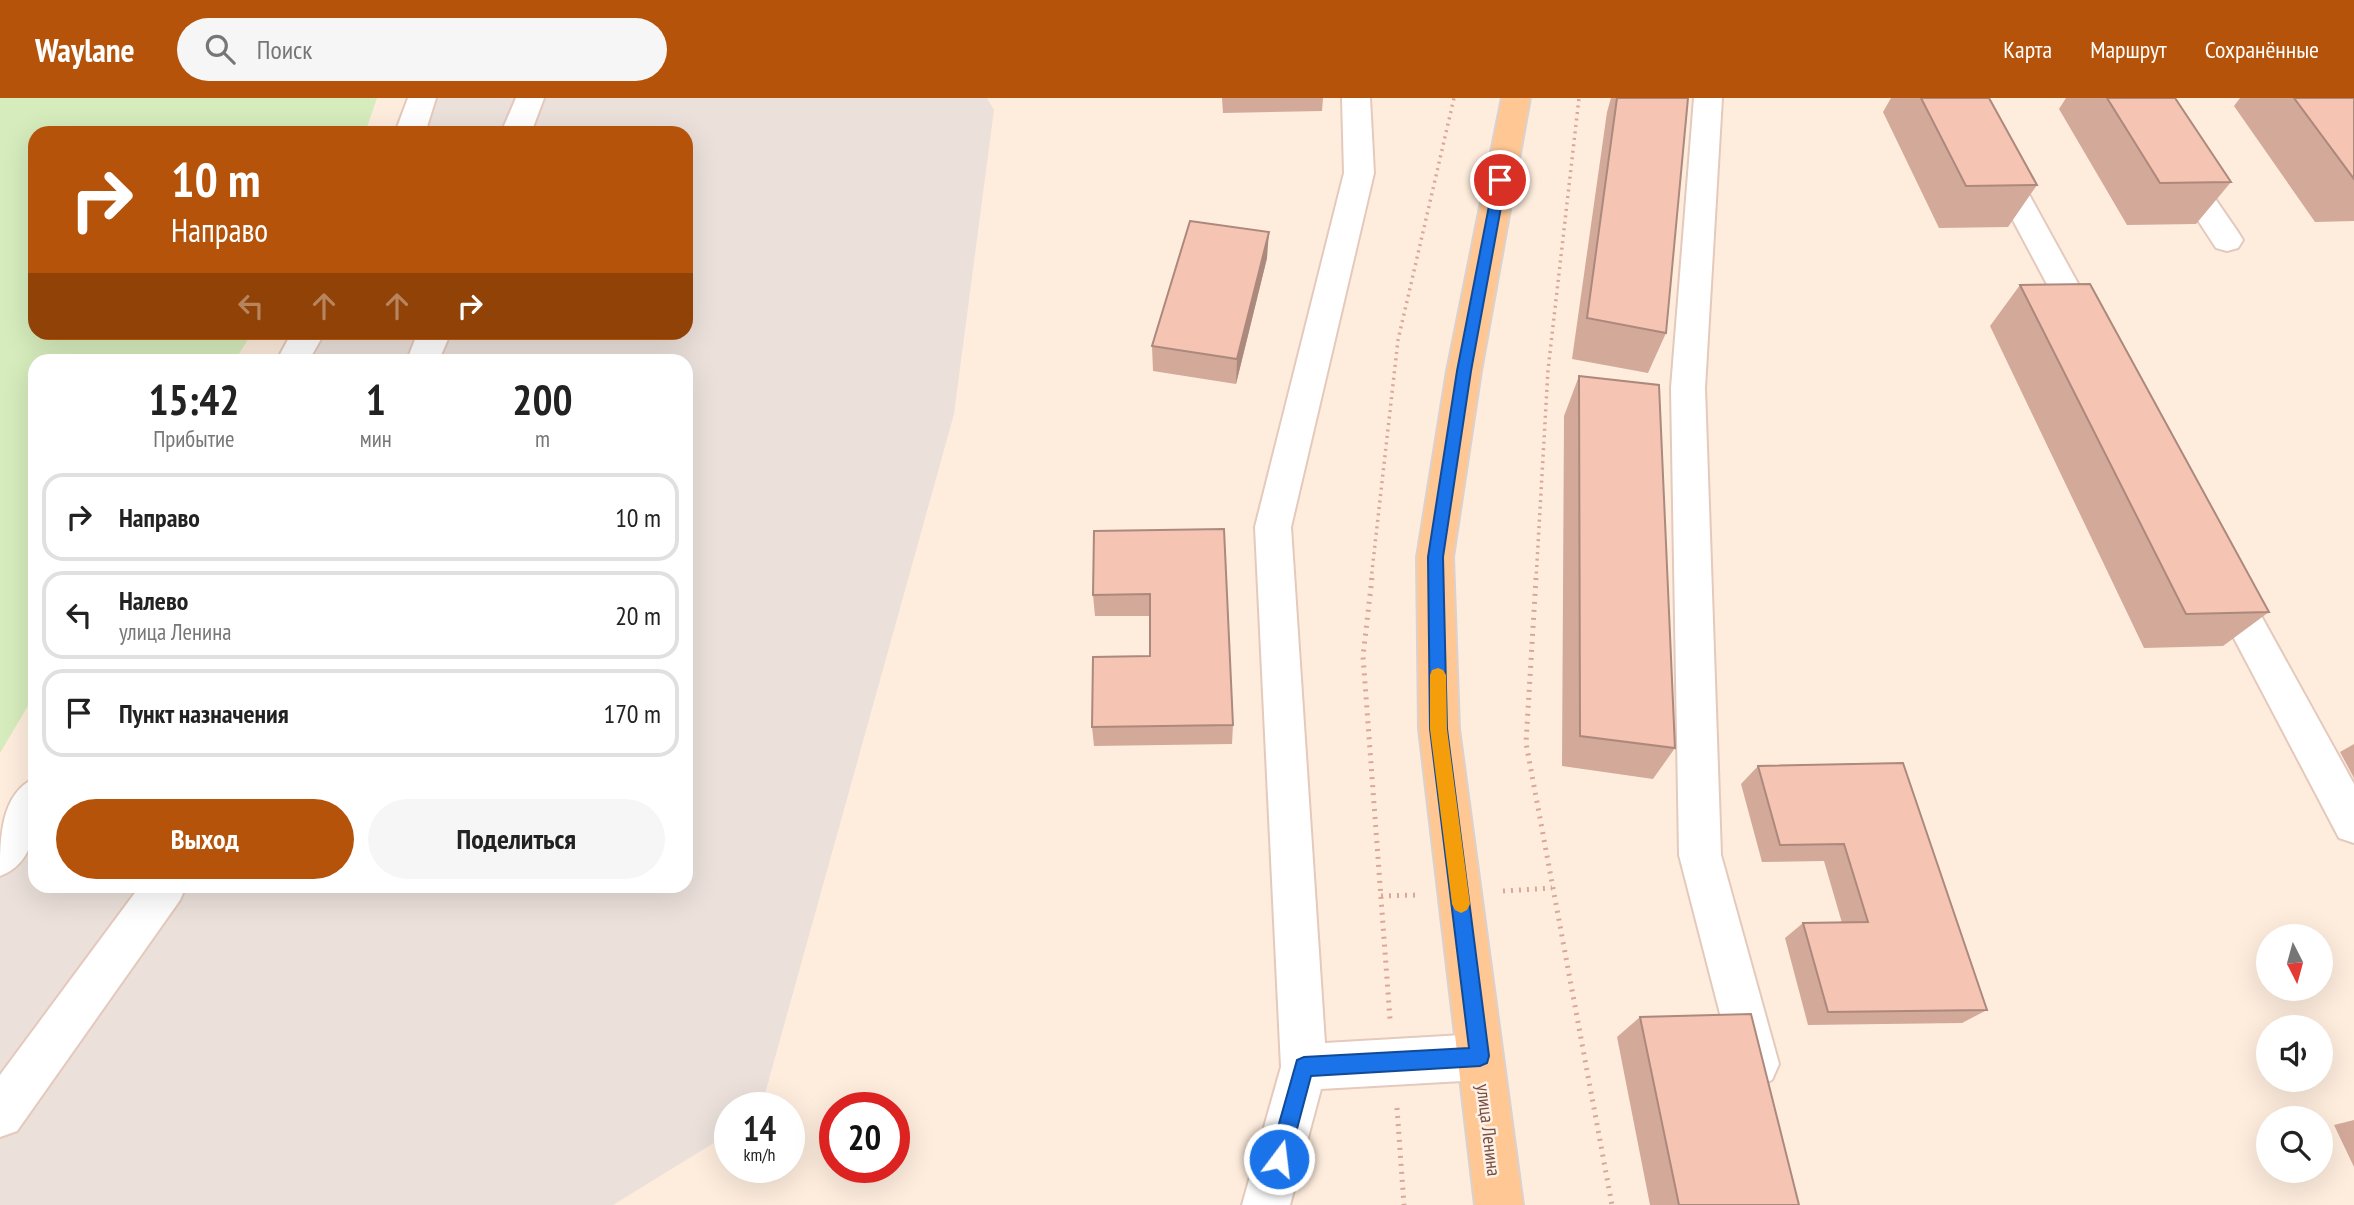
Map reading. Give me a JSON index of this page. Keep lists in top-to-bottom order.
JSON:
{
  "streets": {
    "main road": ["улица Ленина"]
  },
  "north": "bottom",
  "page": {
    "header": "Waylane",
    "search": "Поиск",
    "nav": ["Карта", "Маршрут", "Сохранённые"],
    "turn": ["10 m", "Направо"],
    "eta": [
      "15:42",
      "Прибытие",
      "1",
      "мин",
      "200",
      "m"
    ],
    "list": [
      {
        "name": "Направо",
        "value": "10 m"
      },
      {
        "name": "Налево",
        "note": "улица Ленина",
        "value": "20 m"
      },
      {
        "name": "Пункт назначения",
        "value": "170 m"
      }
    ],
    "buttons": ["Выход", "Поделиться"],
    "speed": "14 km/h",
    "limit": "20"
  }
}
